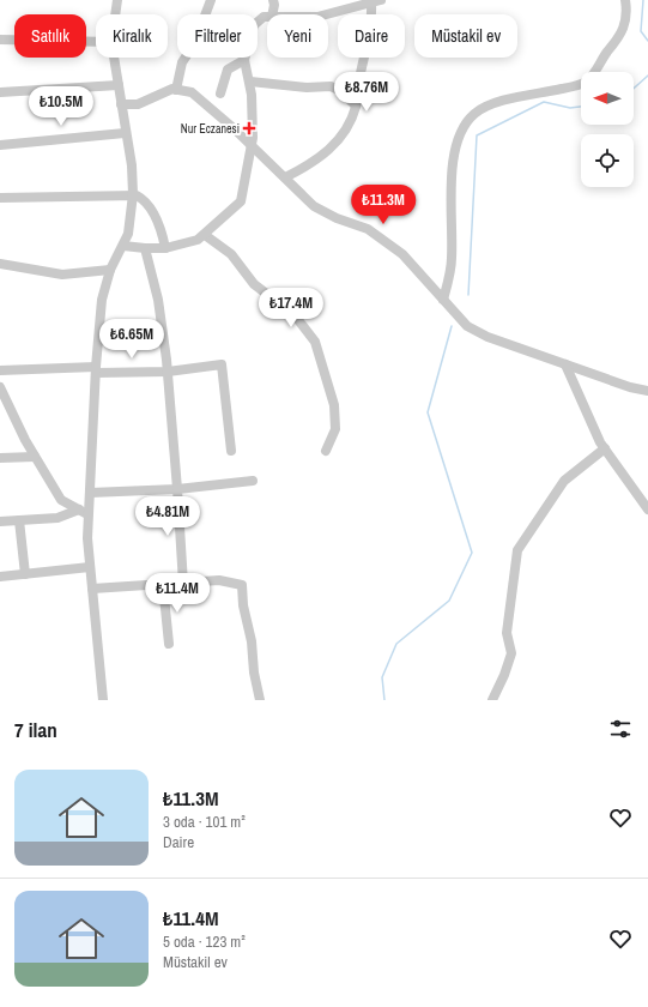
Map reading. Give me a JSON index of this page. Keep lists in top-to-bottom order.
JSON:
{
  "places": {
    "health": ["Nur Eczanesi"]
  },
  "north": "left",
  "page": {
    "chip": [
      "Satılık",
      "Kiralık",
      "Filtreler",
      "Yeni",
      "Daire",
      "Müstakil ev"
    ],
    "price": [
      "₺8.76M",
      "₺10.5M",
      "₺11.3M",
      "₺17.4M",
      "₺6.65M",
      "₺4.81M",
      "₺11.4M"
    ],
    "heading": "7 ilan",
    "list": [
      {
        "name": "₺11.3M",
        "note": "3 oda · 101 m² · Daire"
      },
      {
        "name": "₺11.4M",
        "note": "5 oda · 123 m² · Müstakil ev"
      }
    ]
  }
}
